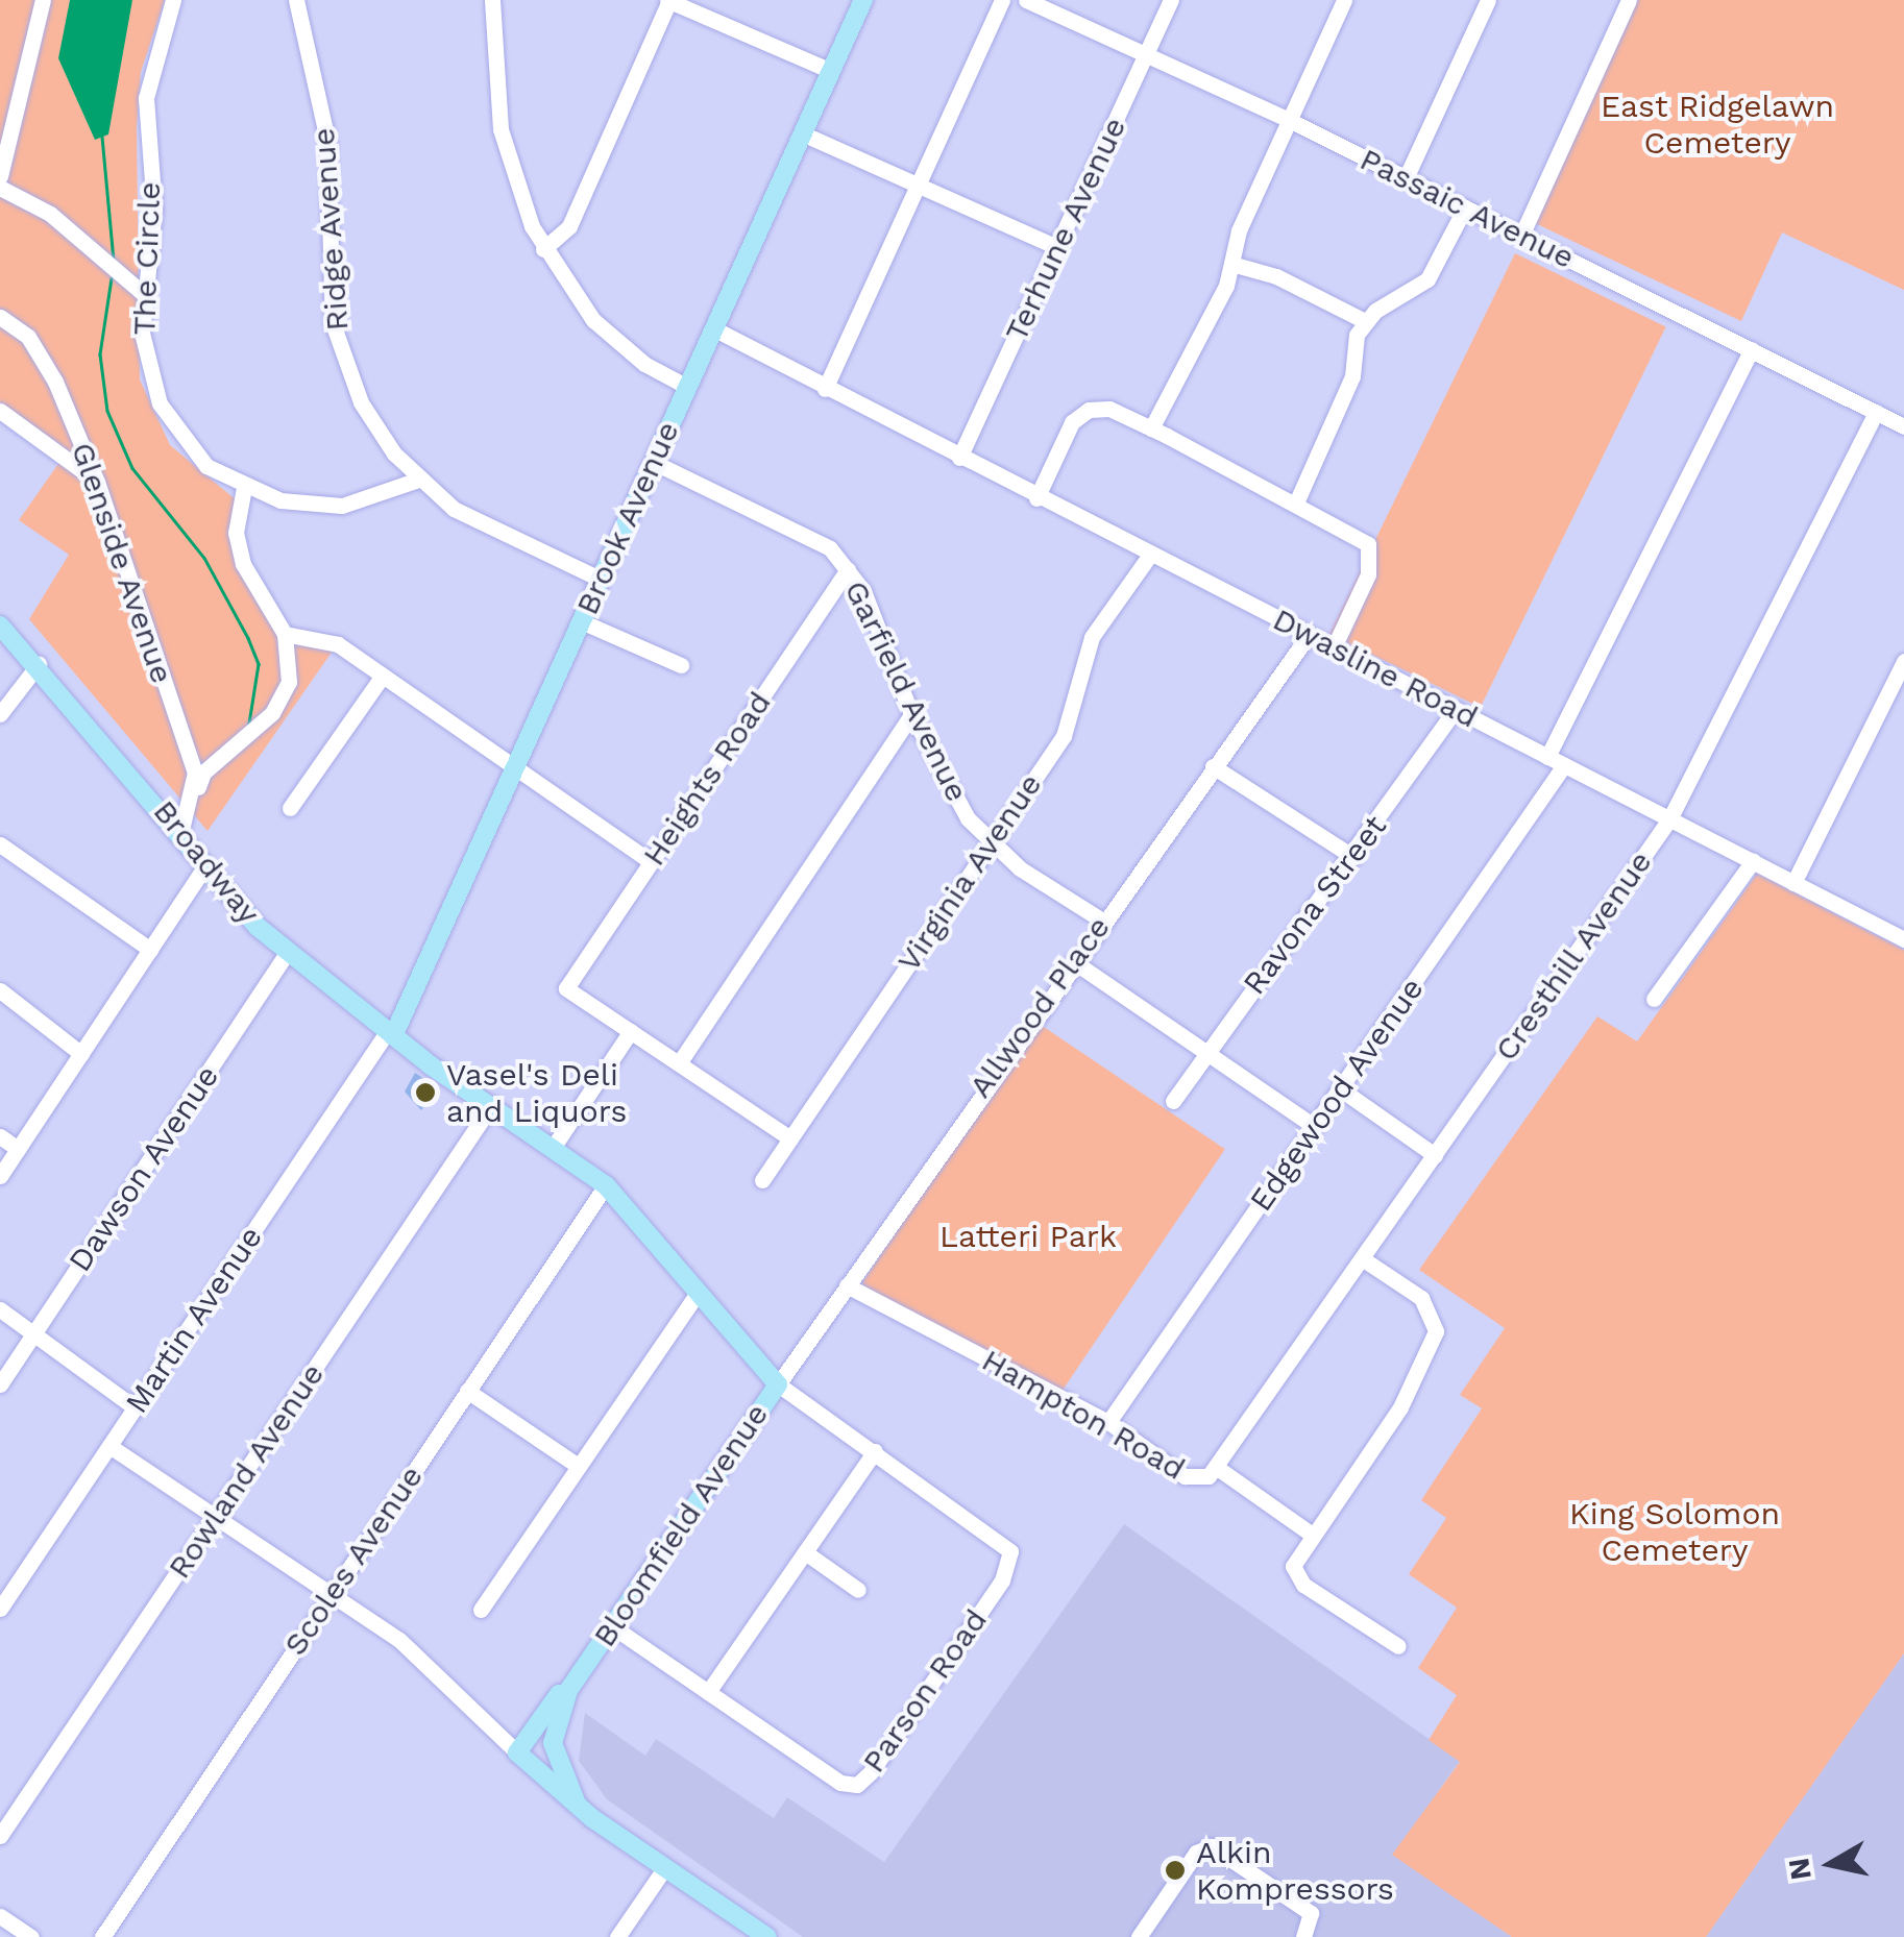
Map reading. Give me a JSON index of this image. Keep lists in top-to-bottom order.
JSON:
{
  "streets": {
    "main road": ["Brook Avenue", "Broadway", "Bloomfield Avenue"],
    "street": [
      "Passaic Avenue",
      "Ridge Avenue",
      "Terhune Avenue",
      "The Circle",
      "Glenside Avenue",
      "Dwasline Road",
      "Garfield Avenue",
      "Heights Road",
      "Virginia Avenue",
      "Ravona Street",
      "Cresthill Avenue",
      "Allwood Place",
      "Edgewood Avenue",
      "Dawson Avenue",
      "Martin Avenue",
      "Hampton Road",
      "Rowland Avenue",
      "Scoles Avenue",
      "Parson Road"
    ]
  },
  "crossings": [
    ["Passaic Avenue", "Terhune Avenue"],
    ["Passaic Avenue", "Cresthill Avenue"],
    ["Ridge Avenue", "The Circle"],
    ["Ridge Avenue", "Brook Avenue"],
    ["Terhune Avenue", "Dwasline Road"],
    ["Brook Avenue", "Dwasline Road"],
    ["Brook Avenue", "Garfield Avenue"],
    ["Brook Avenue", "Broadway"],
    ["Brook Avenue", "Martin Avenue"],
    ["Glenside Avenue", "Broadway"],
    ["Dwasline Road", "Virginia Avenue"],
    ["Dwasline Road", "Ravona Street"],
    ["Dwasline Road", "Cresthill Avenue"],
    ["Dwasline Road", "Allwood Place"],
    ["Dwasline Road", "Edgewood Avenue"],
    ["Garfield Avenue", "Heights Road"],
    ["Garfield Avenue", "Virginia Avenue"],
    ["Garfield Avenue", "Allwood Place"],
    ["Broadway", "Dawson Avenue"],
    ["Broadway", "Martin Avenue"],
    ["Broadway", "Bloomfield Avenue"],
    ["Cresthill Avenue", "Hampton Road"],
    ["Allwood Place", "Hampton Road"],
    ["Allwood Place", "Bloomfield Avenue"],
    ["Allwood Place", "Parson Road"],
    ["Edgewood Avenue", "Hampton Road"],
    ["Rowland Avenue", "Bloomfield Avenue"],
    ["Bloomfield Avenue", "Scoles Avenue"],
    ["Bloomfield Avenue", "Parson Road"]
  ],
  "parks": ["East Ridgelawn Cemetery", "Latteri Park", "King Solomon Cemetery"],
  "places": ["Vasel's Deli and Liquors", "Alkin Kompressors"],
  "north": "left"
}
